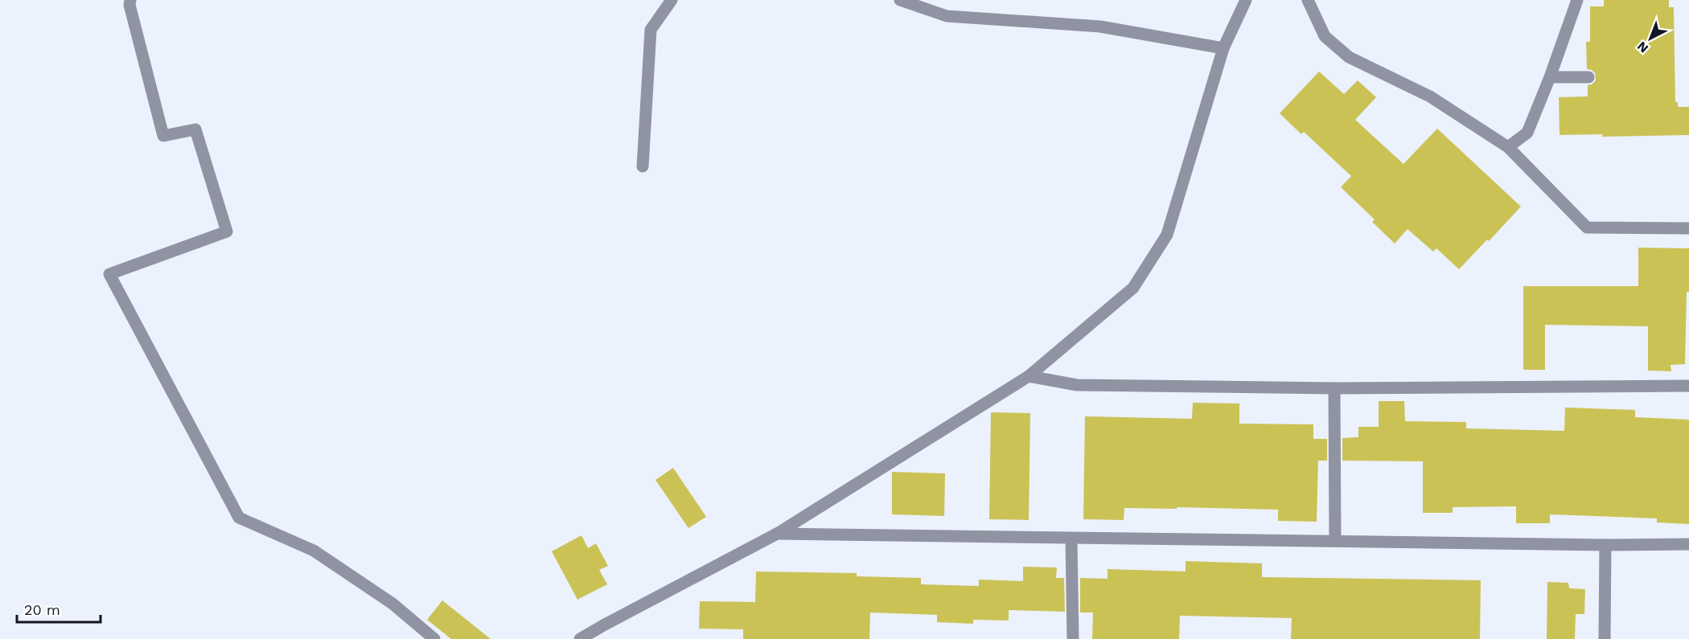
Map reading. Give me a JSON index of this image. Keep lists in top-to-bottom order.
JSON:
{
  "scale_bar": "20 m",
  "north": "bottom left"
}
